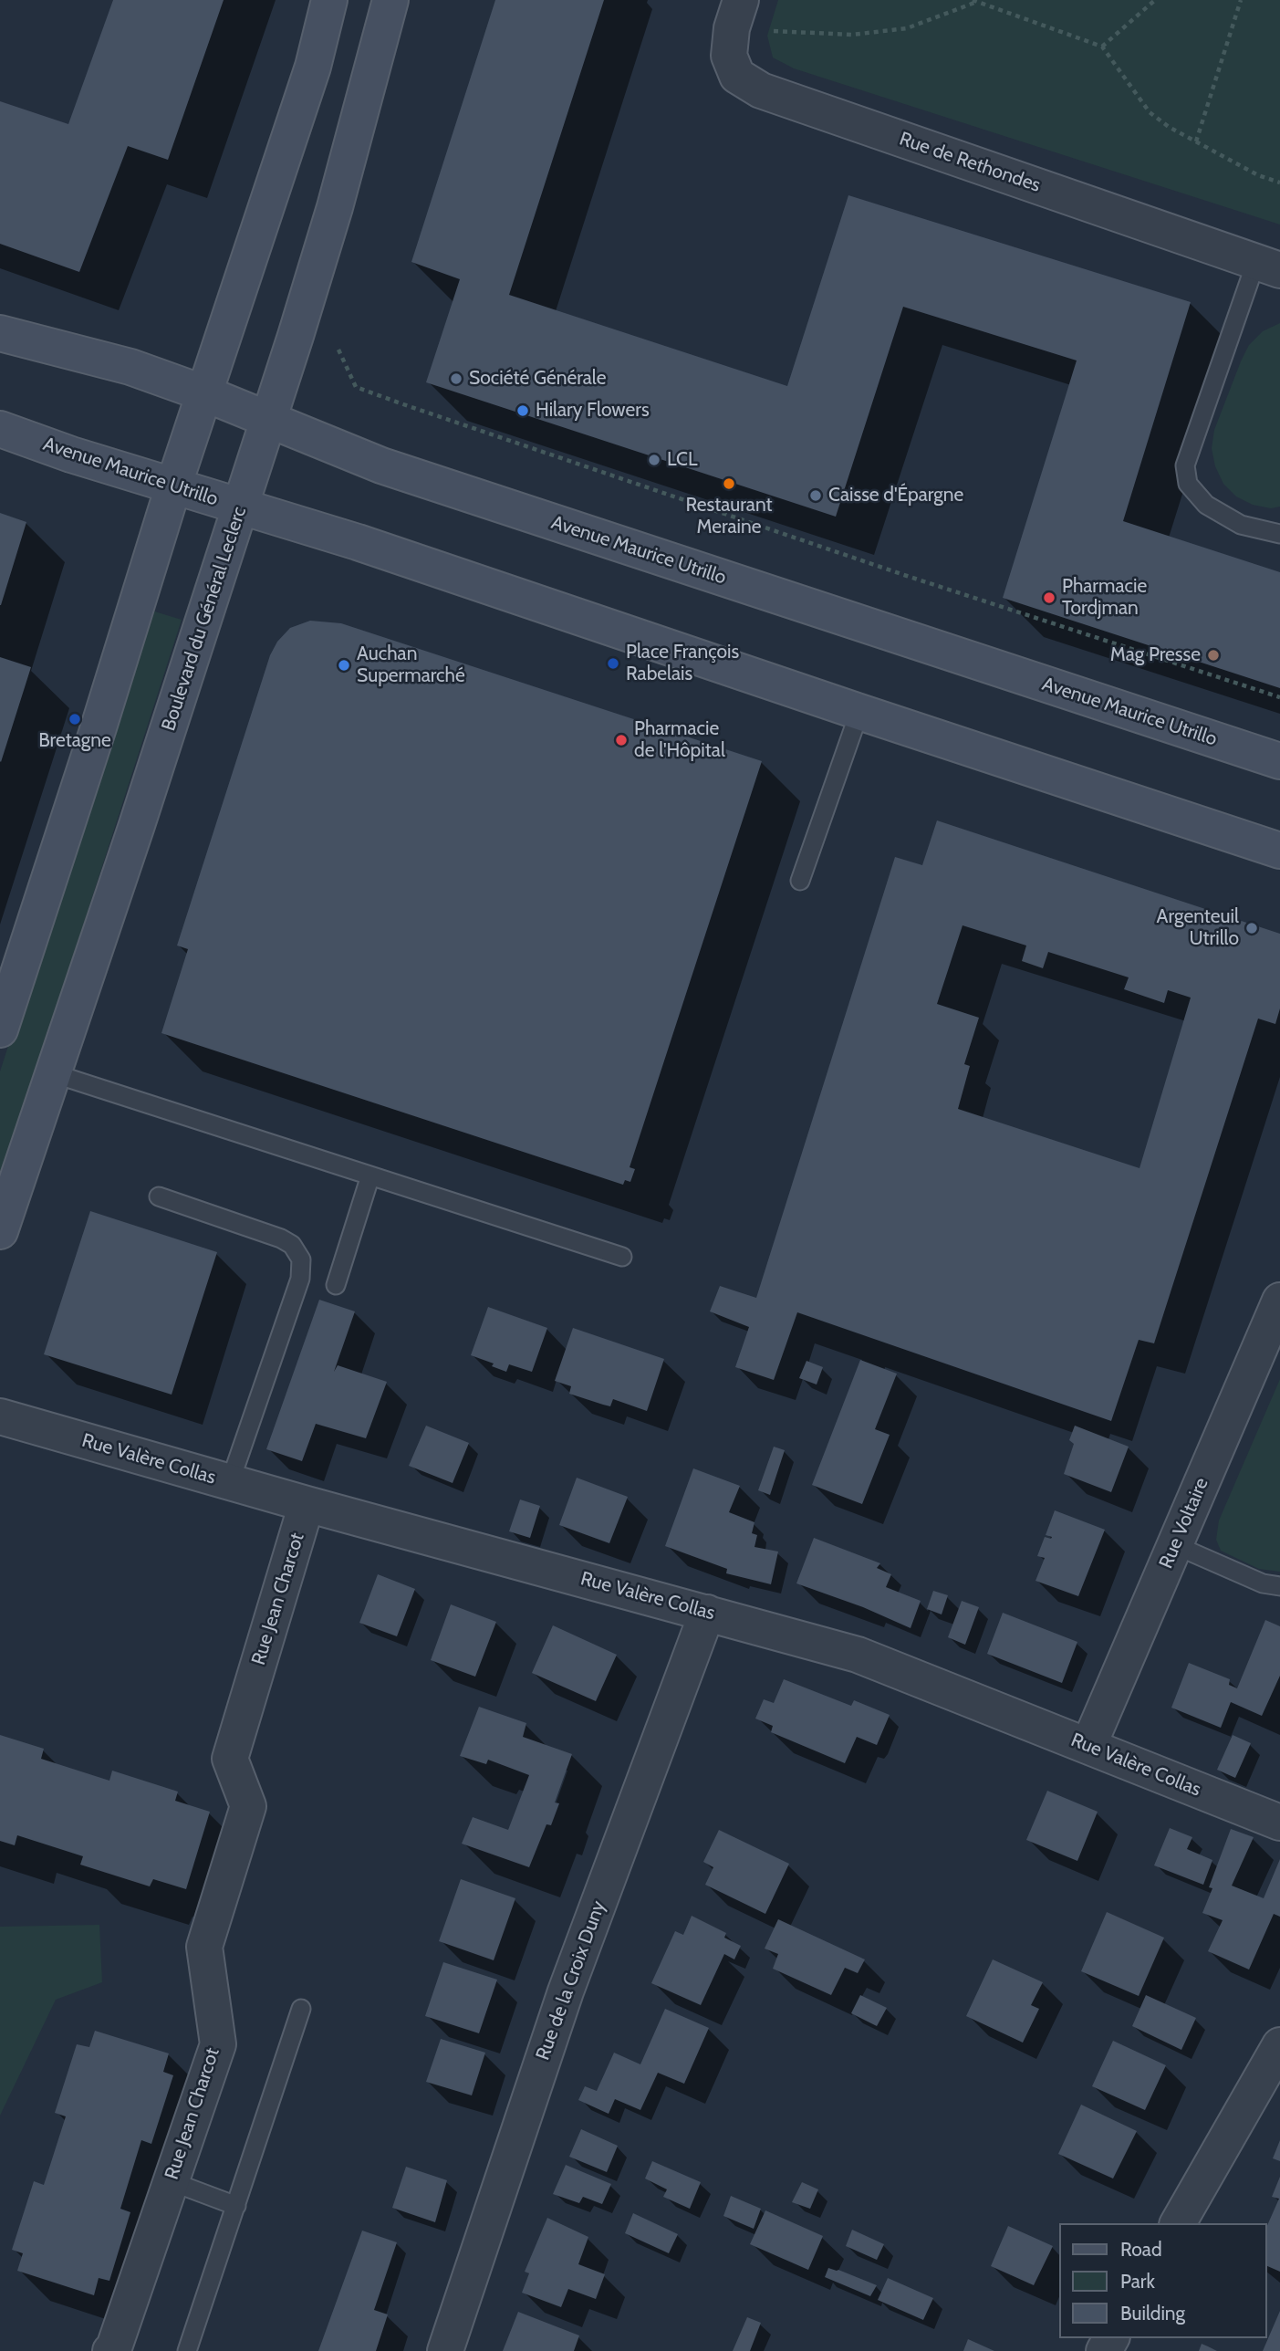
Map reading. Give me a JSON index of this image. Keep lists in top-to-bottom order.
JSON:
{
  "streets": {
    "street": [
      "Rue de Rethondes",
      "Avenue Maurice Utrillo",
      "Boulevard du Général Leclerc",
      "Rue Valère Collas",
      "Rue Voltaire",
      "Rue Jean Charcot",
      "Rue de la Croix Duny"
    ]
  },
  "crossings": [
    ["Avenue Maurice Utrillo", "Boulevard du Général Leclerc"],
    ["Rue Valère Collas", "Rue Voltaire"],
    ["Rue Valère Collas", "Rue Jean Charcot"],
    ["Rue Valère Collas", "Rue de la Croix Duny"]
  ],
  "places": [
    "Société Générale",
    "Hilary Flowers",
    "LCL",
    "Restaurant Meraine",
    "Caisse d'Épargne",
    "Pharmacie Tordjman",
    "Mag Presse",
    "Place François Rabelais",
    "Auchan Supermarché",
    "Bretagne",
    "Pharmacie de l'Hôpital",
    "Argenteuil Utrillo"
  ],
  "legend": ["Road", "Park", "Building"]
}
